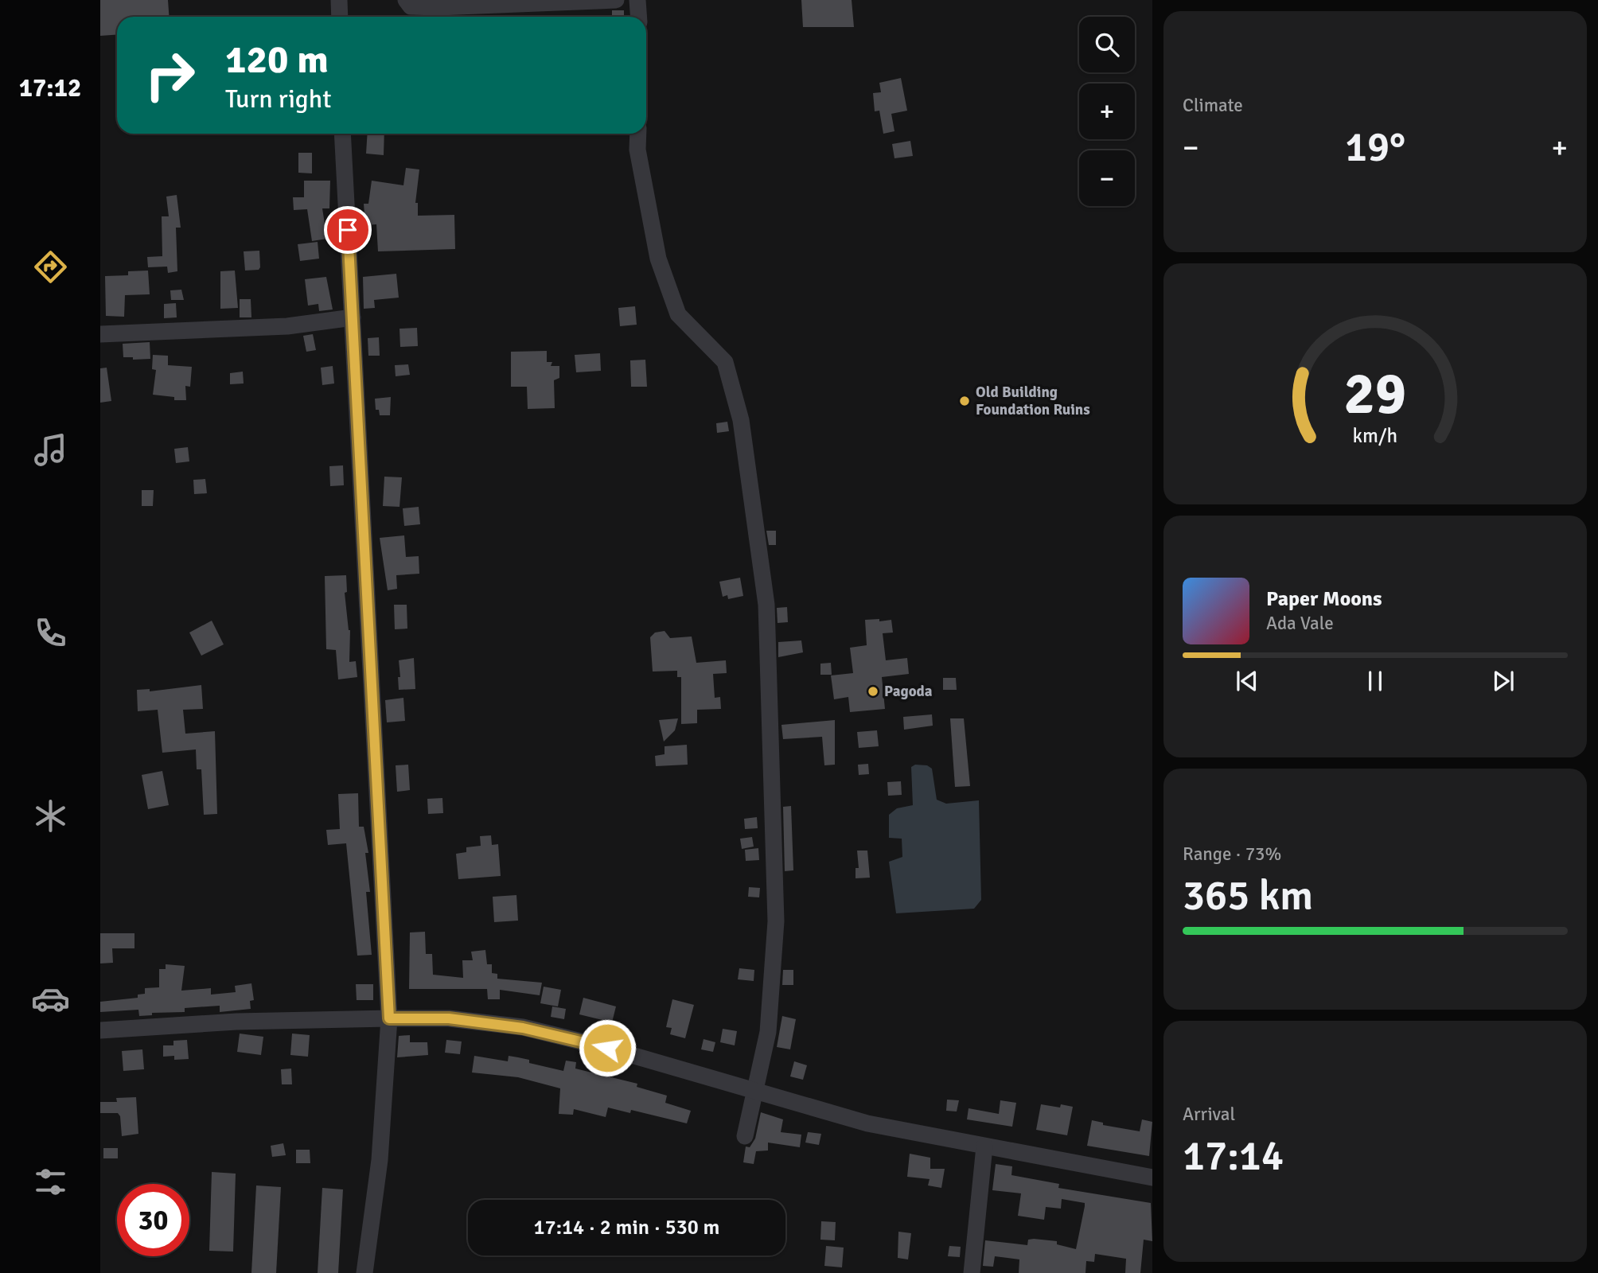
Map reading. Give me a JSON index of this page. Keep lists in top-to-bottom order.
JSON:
{
  "places": ["Old Building Foundation Ruins", "Pagoda"],
  "page": {
    "tabs": "17:12",
    "tile": [
      "Climate",
      ["Range · 73%", "365 km"],
      ["Arrival", "17:14"]
    ],
    "map_buttons": ["+", "−"],
    "turn": ["120 m", "Turn right"],
    "heat": ["−", "19°", "+"],
    "song": ["Paper Moons", "Ada Vale"],
    "limit": "30",
    "trip": "17:14 · 2 min · 530 m",
    "gauge": ["29", "km/h"]
  }
}
